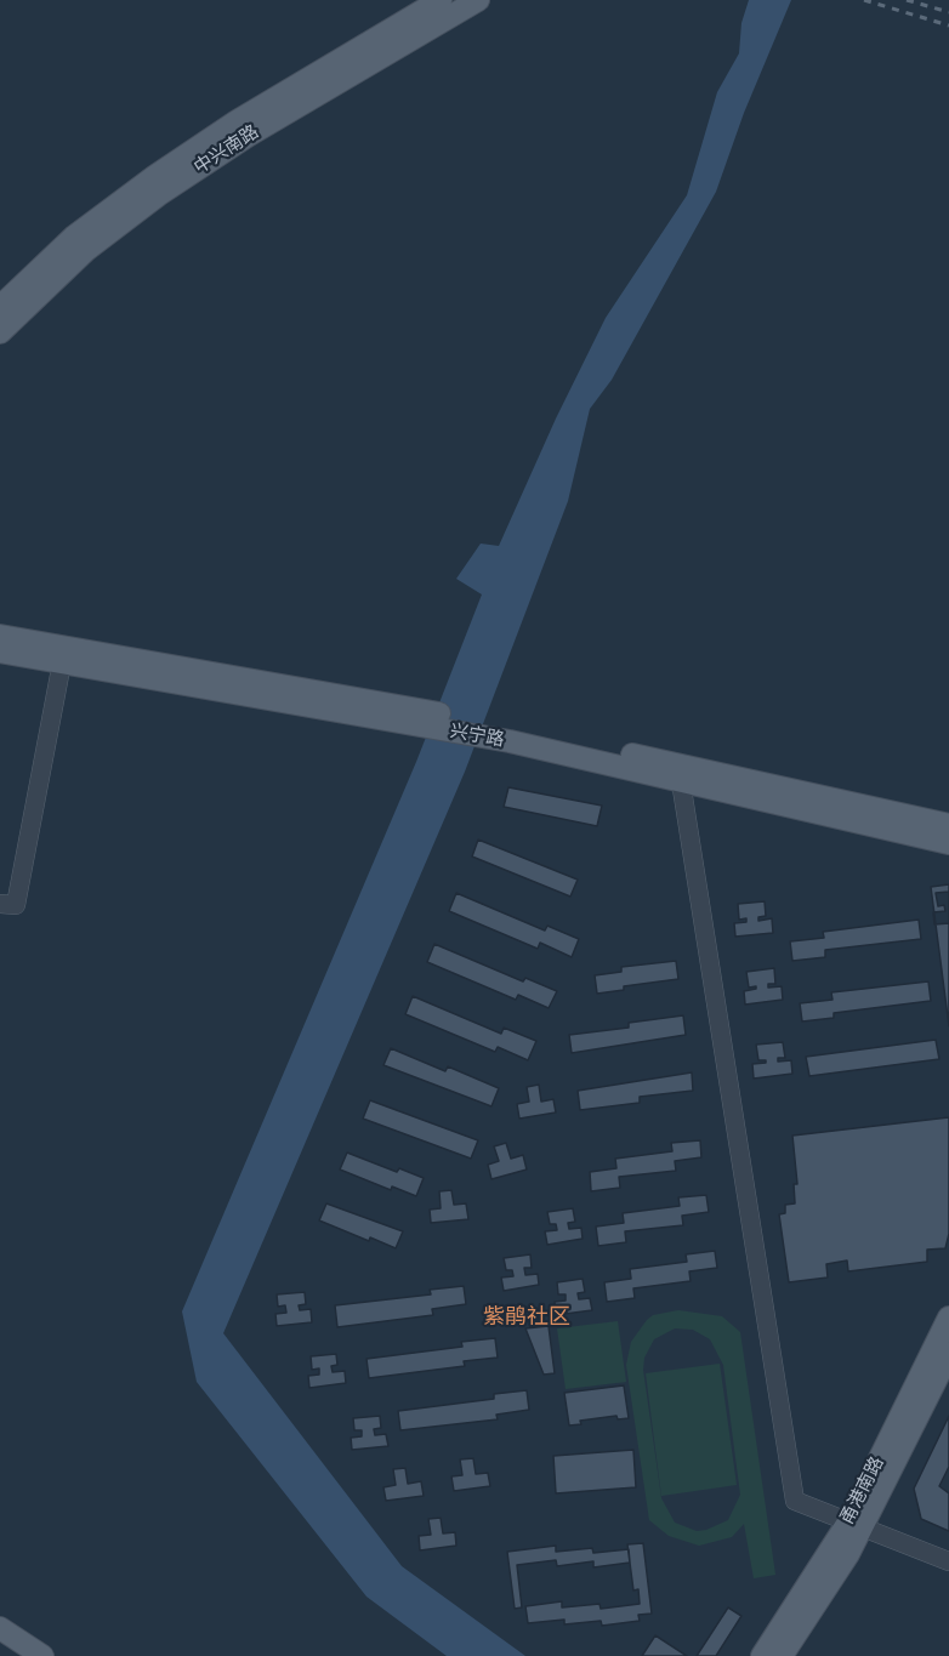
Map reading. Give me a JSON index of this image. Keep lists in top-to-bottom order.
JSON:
{
  "streets": {
    "main road": ["中兴南路", "兴宁路", "甬港南路"]
  },
  "districts": ["紫鹃社区"]
}
